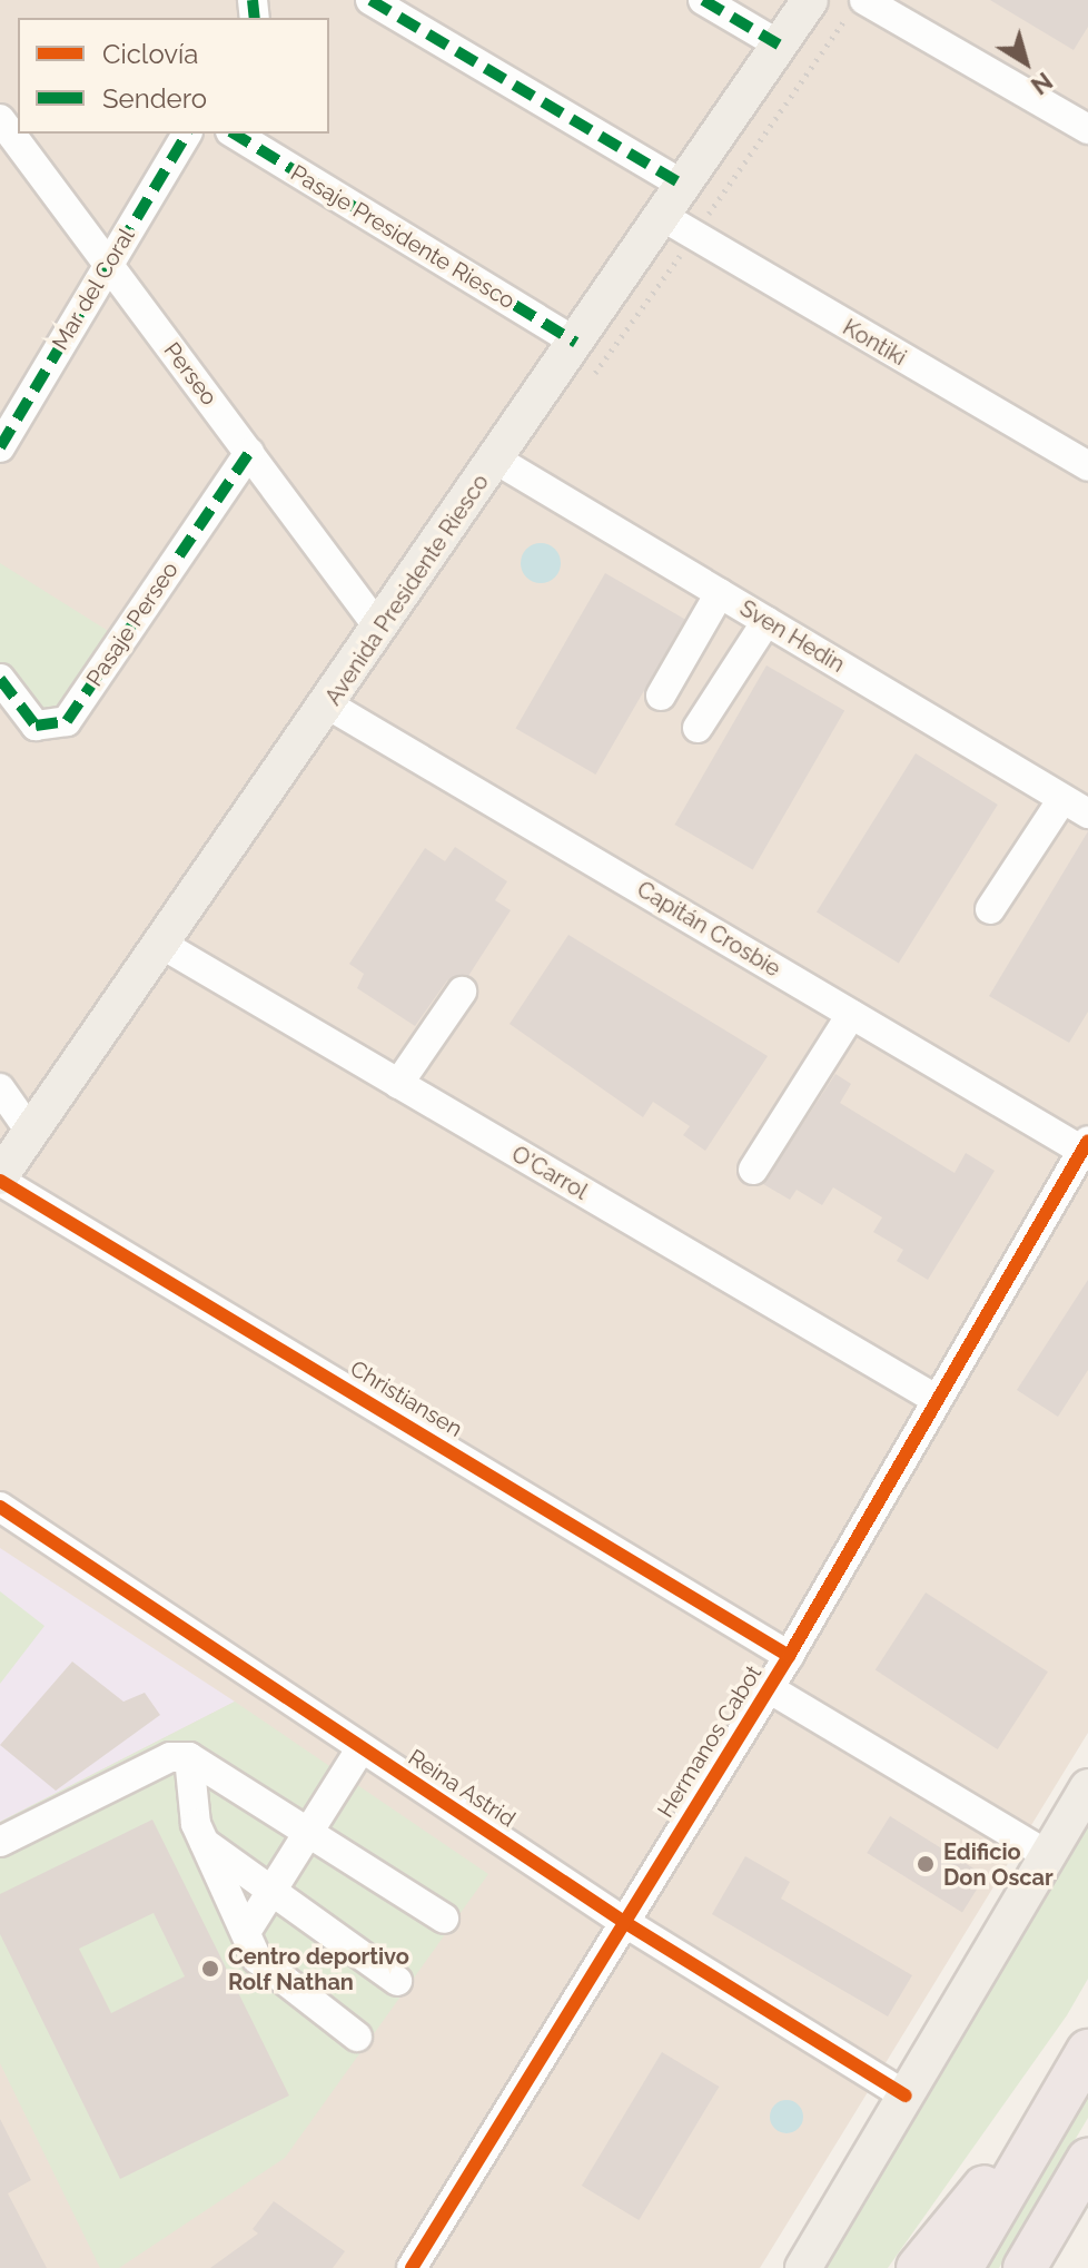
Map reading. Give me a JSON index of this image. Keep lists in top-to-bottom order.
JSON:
{
  "streets": {
    "main road": ["Avenida Presidente Riesco"],
    "street": [
      "Pasaje Presidente Riesco",
      "Mar del Coral",
      "Kontiki",
      "Perseo",
      "Pasaje Perseo",
      "Sven Hedin",
      "Capitán Crosbie",
      "O'Carrol",
      "Christiansen",
      "Hermanos Cabot",
      "Reina Astrid"
    ]
  },
  "crossings": [
    ["Pasaje Presidente Riesco", "Avenida Presidente Riesco"],
    ["Mar del Coral", "Perseo"],
    ["Kontiki", "Avenida Presidente Riesco"],
    ["Perseo", "Avenida Presidente Riesco"],
    ["Perseo", "Pasaje Perseo"],
    ["Avenida Presidente Riesco", "Sven Hedin"],
    ["Avenida Presidente Riesco", "Capitán Crosbie"],
    ["Avenida Presidente Riesco", "O'Carrol"],
    ["Avenida Presidente Riesco", "Christiansen"],
    ["Capitán Crosbie", "Hermanos Cabot"],
    ["O'Carrol", "Hermanos Cabot"],
    ["Christiansen", "Hermanos Cabot"],
    ["Hermanos Cabot", "Reina Astrid"]
  ],
  "places": ["Edificio Don Oscar", "Centro deportivo Rolf Nathan"],
  "legend": ["Ciclovía", "Sendero"],
  "north": "bottom right"
}
